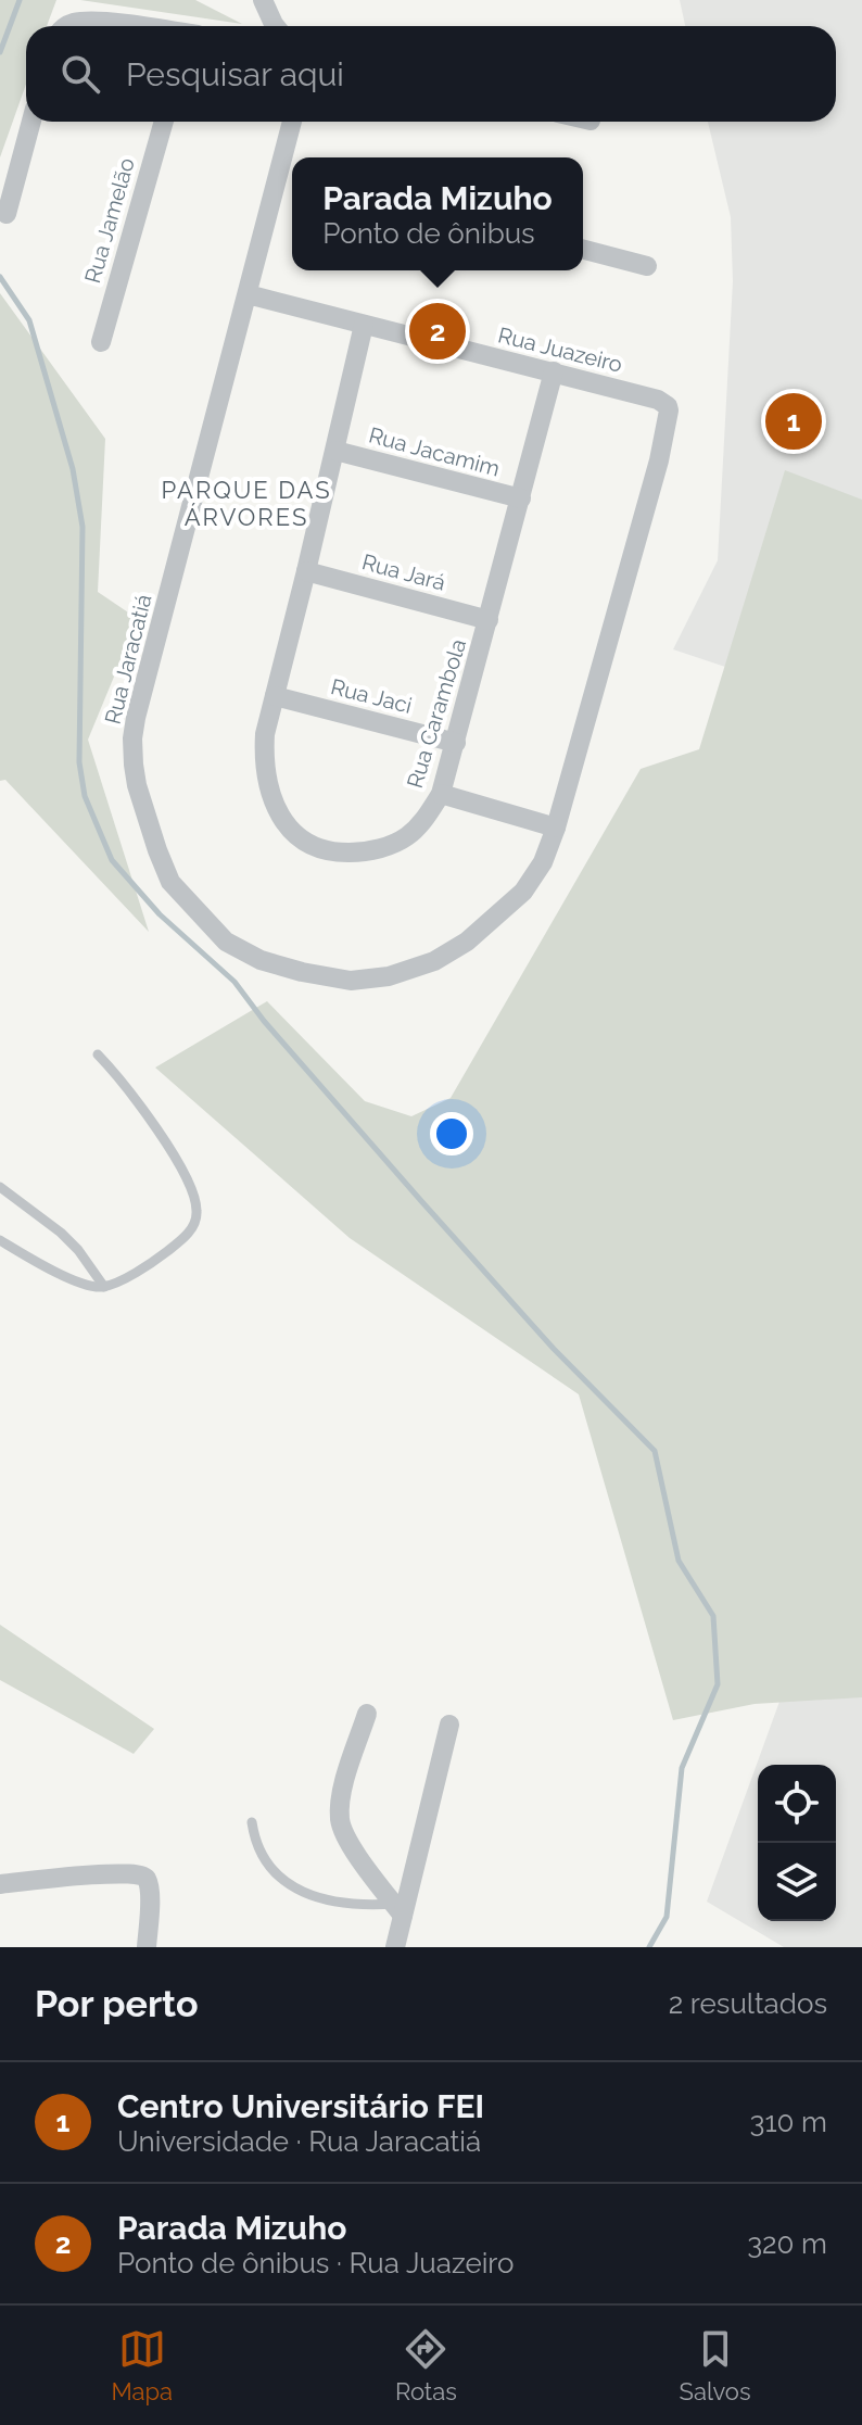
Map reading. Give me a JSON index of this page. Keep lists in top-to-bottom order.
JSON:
{
  "streets": {
    "street": [
      "Rua Jamelão",
      "Rua Juazeiro",
      "Rua Jacamim",
      "Rua Jará",
      "Rua Jaracatiá",
      "Rua Jaci",
      "Rua Carambola"
    ]
  },
  "crossings": [
    ["Rua Juazeiro", "Rua Jaracatiá"],
    ["Rua Juazeiro", "Rua Carambola"],
    ["Rua Jacamim", "Rua Carambola"],
    ["Rua Jará", "Rua Carambola"],
    ["Rua Jaci", "Rua Carambola"]
  ],
  "districts": ["PARQUE DAS ÁRVORES"],
  "page": {
    "search": "Pesquisar aqui",
    "popup": ["Parada Mizuho", "Ponto de ônibus"],
    "pins": ["2", "1"],
    "heading": ["Por perto", "2 resultados"],
    "list": [
      {
        "mark": "1",
        "name": "Centro Universitário FEI",
        "note": "Universidade · Rua Jaracatiá",
        "value": "310 m"
      },
      {
        "mark": "2",
        "name": "Parada Mizuho",
        "note": "Ponto de ônibus · Rua Juazeiro",
        "value": "320 m"
      }
    ],
    "nav": ["Mapa", "Rotas", "Salvos"]
  }
}
